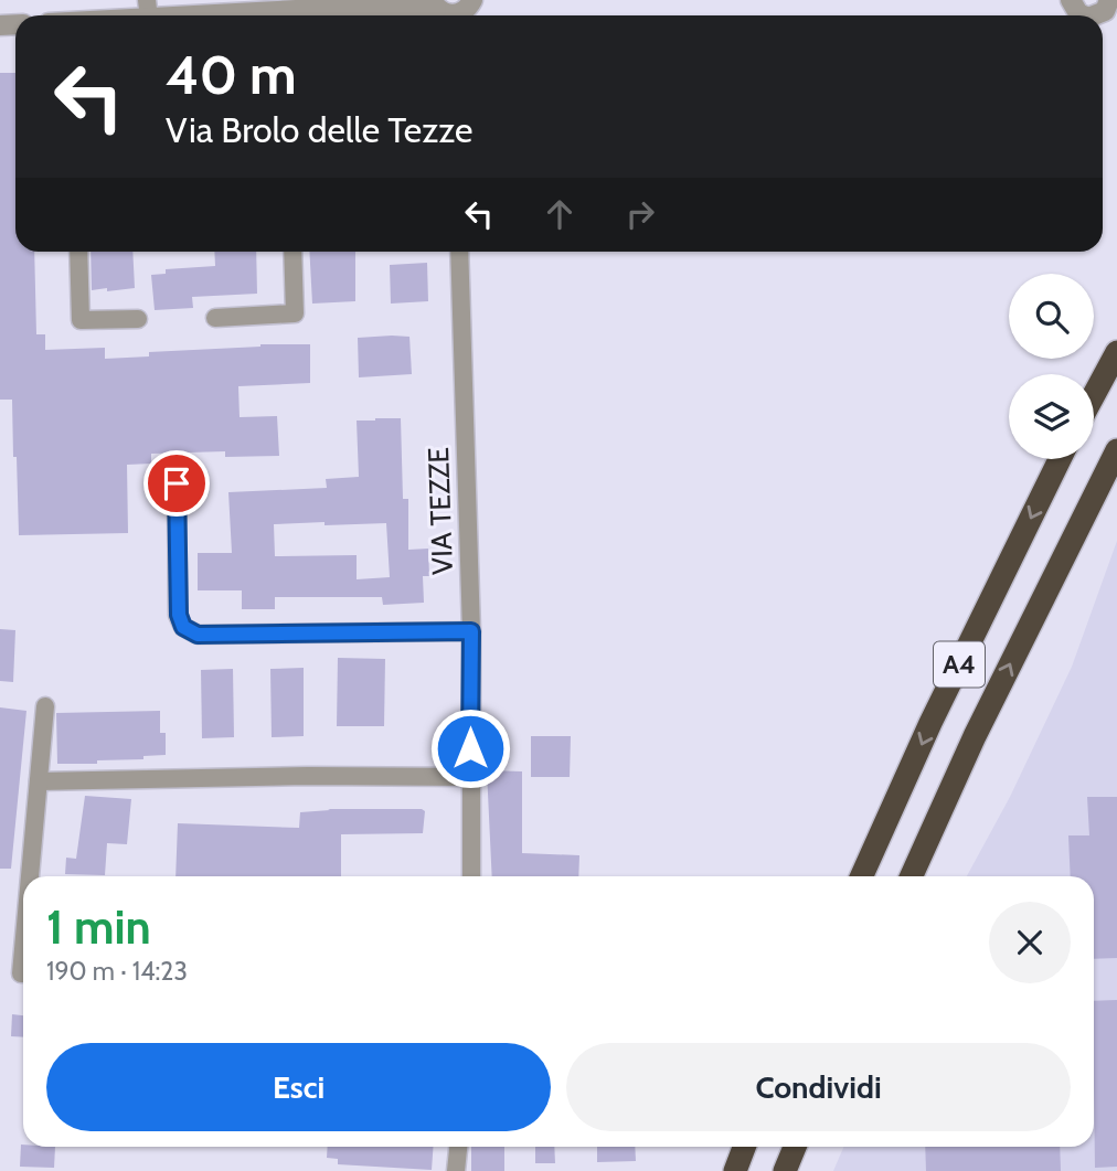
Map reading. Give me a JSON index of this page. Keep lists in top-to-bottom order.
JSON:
{
  "streets": {
    "highway": ["A4"],
    "street": ["VIA TEZZE"]
  },
  "page": {
    "turn": ["40 m", "Via Brolo delle Tezze"],
    "heading": ["1 min", "190 m · 14:23"],
    "buttons": ["Esci", "Condividi"]
  }
}
